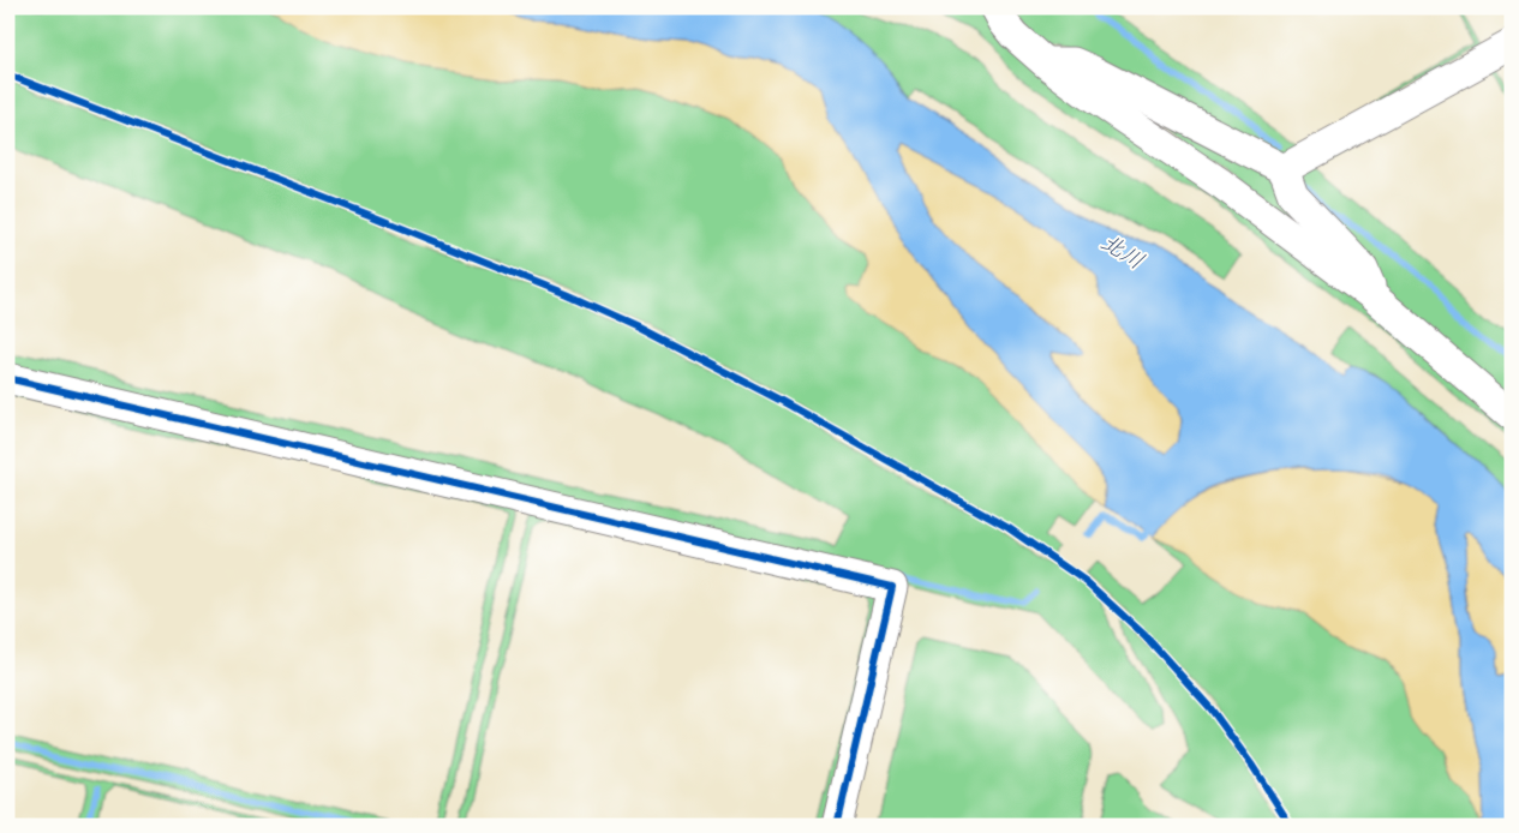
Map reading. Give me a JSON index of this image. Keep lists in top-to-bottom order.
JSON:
{
  "water": ["北川"]
}
